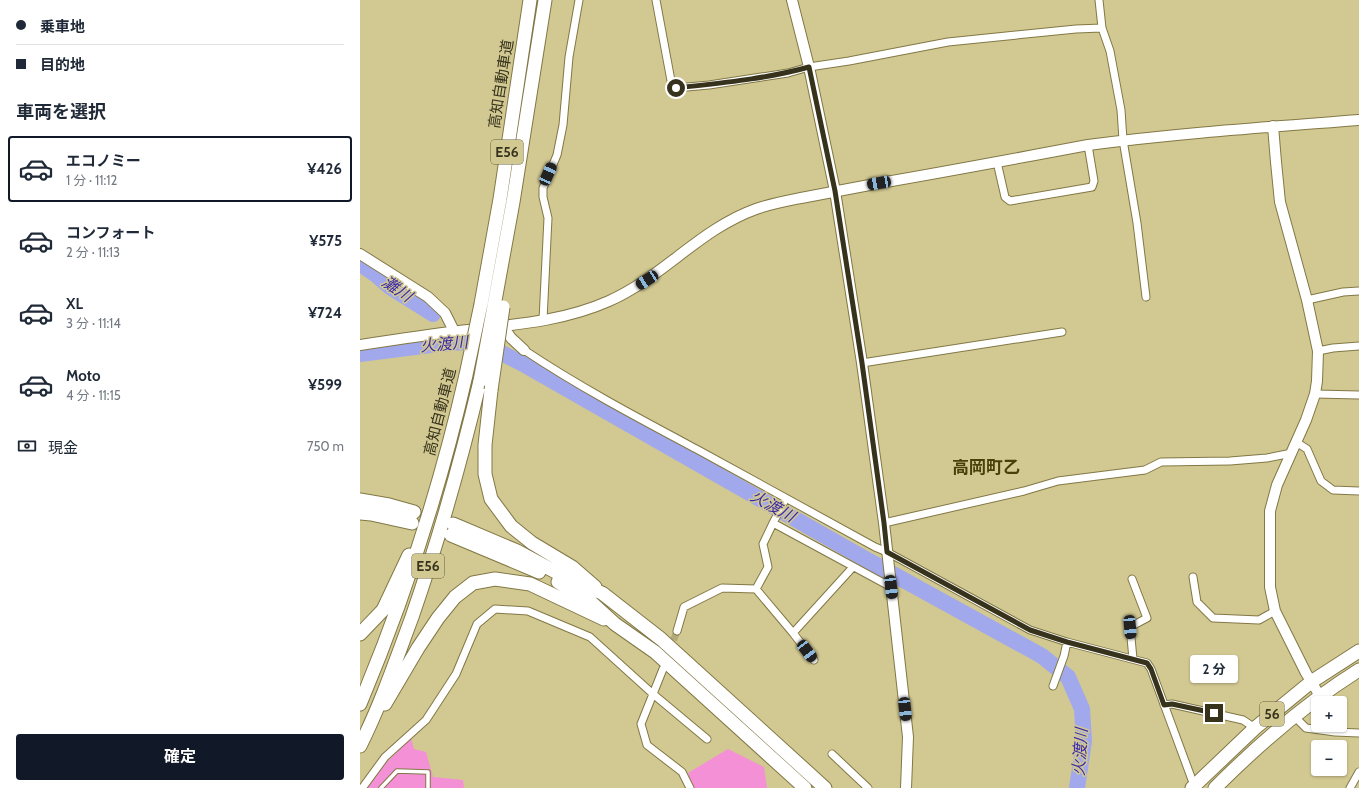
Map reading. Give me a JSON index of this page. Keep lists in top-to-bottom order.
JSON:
{
  "streets": {
    "highway": ["高知自動車道", "E56", "56"]
  },
  "districts": ["高岡町乙"],
  "water": ["灘川", "火渡川"],
  "page": {
    "banner": ["乗車地", "目的地"],
    "heading": "車両を選択",
    "list": [
      {
        "name": "エコノミー",
        "note": "1 分 · 11:12",
        "value": "¥426"
      },
      {
        "name": "コンフォート",
        "note": "2 分 · 11:13",
        "value": "¥575"
      },
      {
        "name": "XL",
        "note": "3 分 · 11:14",
        "value": "¥724"
      },
      {
        "name": "Moto",
        "note": "4 分 · 11:15",
        "value": "¥599"
      }
    ],
    "pay": ["現金", "750 m"],
    "bubble": "2 分",
    "map_buttons": ["+", "−"],
    "buttons": "確定"
  }
}
